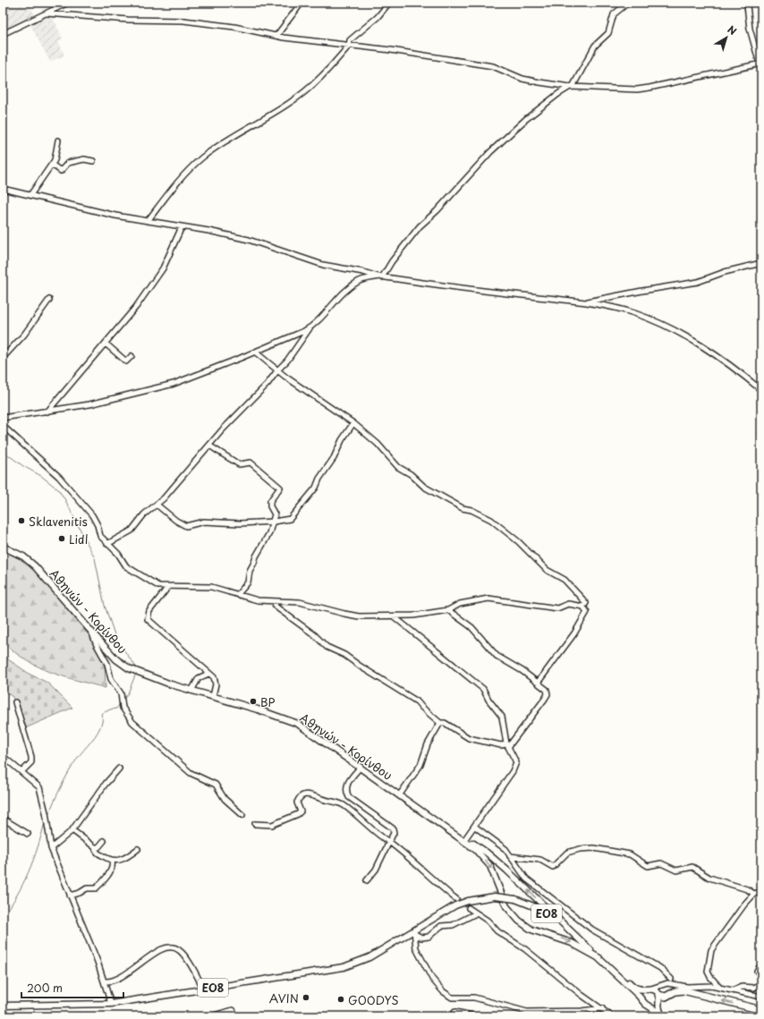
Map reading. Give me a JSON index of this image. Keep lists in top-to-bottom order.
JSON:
{
  "streets": {
    "main road": ["Αθηνών - Κορίνθου", "ΕΟ8"]
  },
  "crossings": [
    ["Αθηνών - Κορίνθου", "ΕΟ8"]
  ],
  "places": [
    "Sklavenitis",
    "Lidl",
    "BP",
    "AVIN",
    "GOODYS"
  ],
  "scale_bar": "200 m",
  "north": "top right"
}
